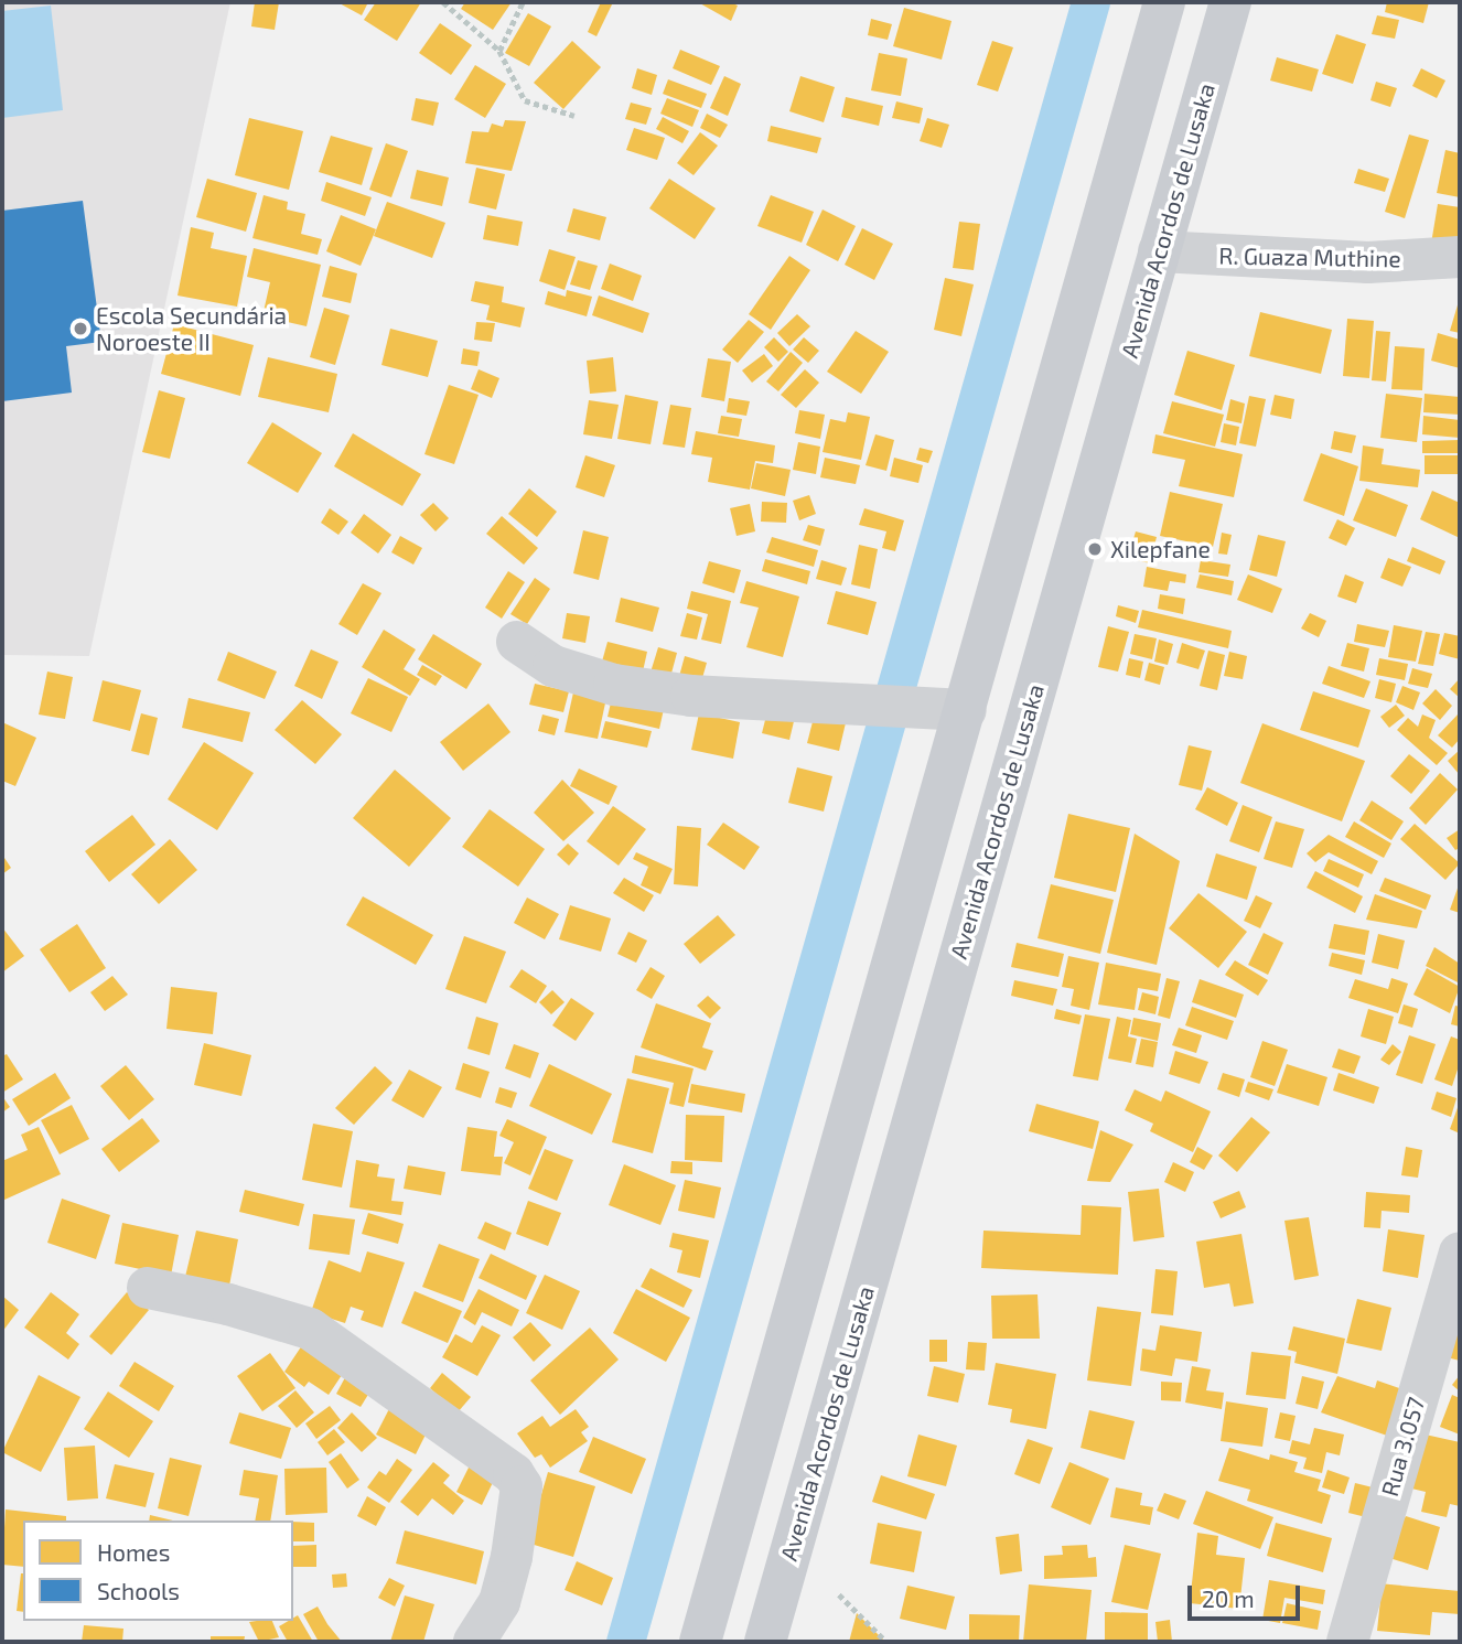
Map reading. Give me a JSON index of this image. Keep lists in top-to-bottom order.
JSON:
{
  "streets": {
    "main road": ["Avenida Acordos de Lusaka"],
    "street": ["R. Guaza Muthine", "Rua 3.057"]
  },
  "crossings": [
    ["Avenida Acordos de Lusaka", "R. Guaza Muthine"]
  ],
  "places": ["Escola Secundária Noroeste II", "Xilepfane"],
  "legend": ["Homes", "Schools"],
  "scale_bar": "20 m"
}
